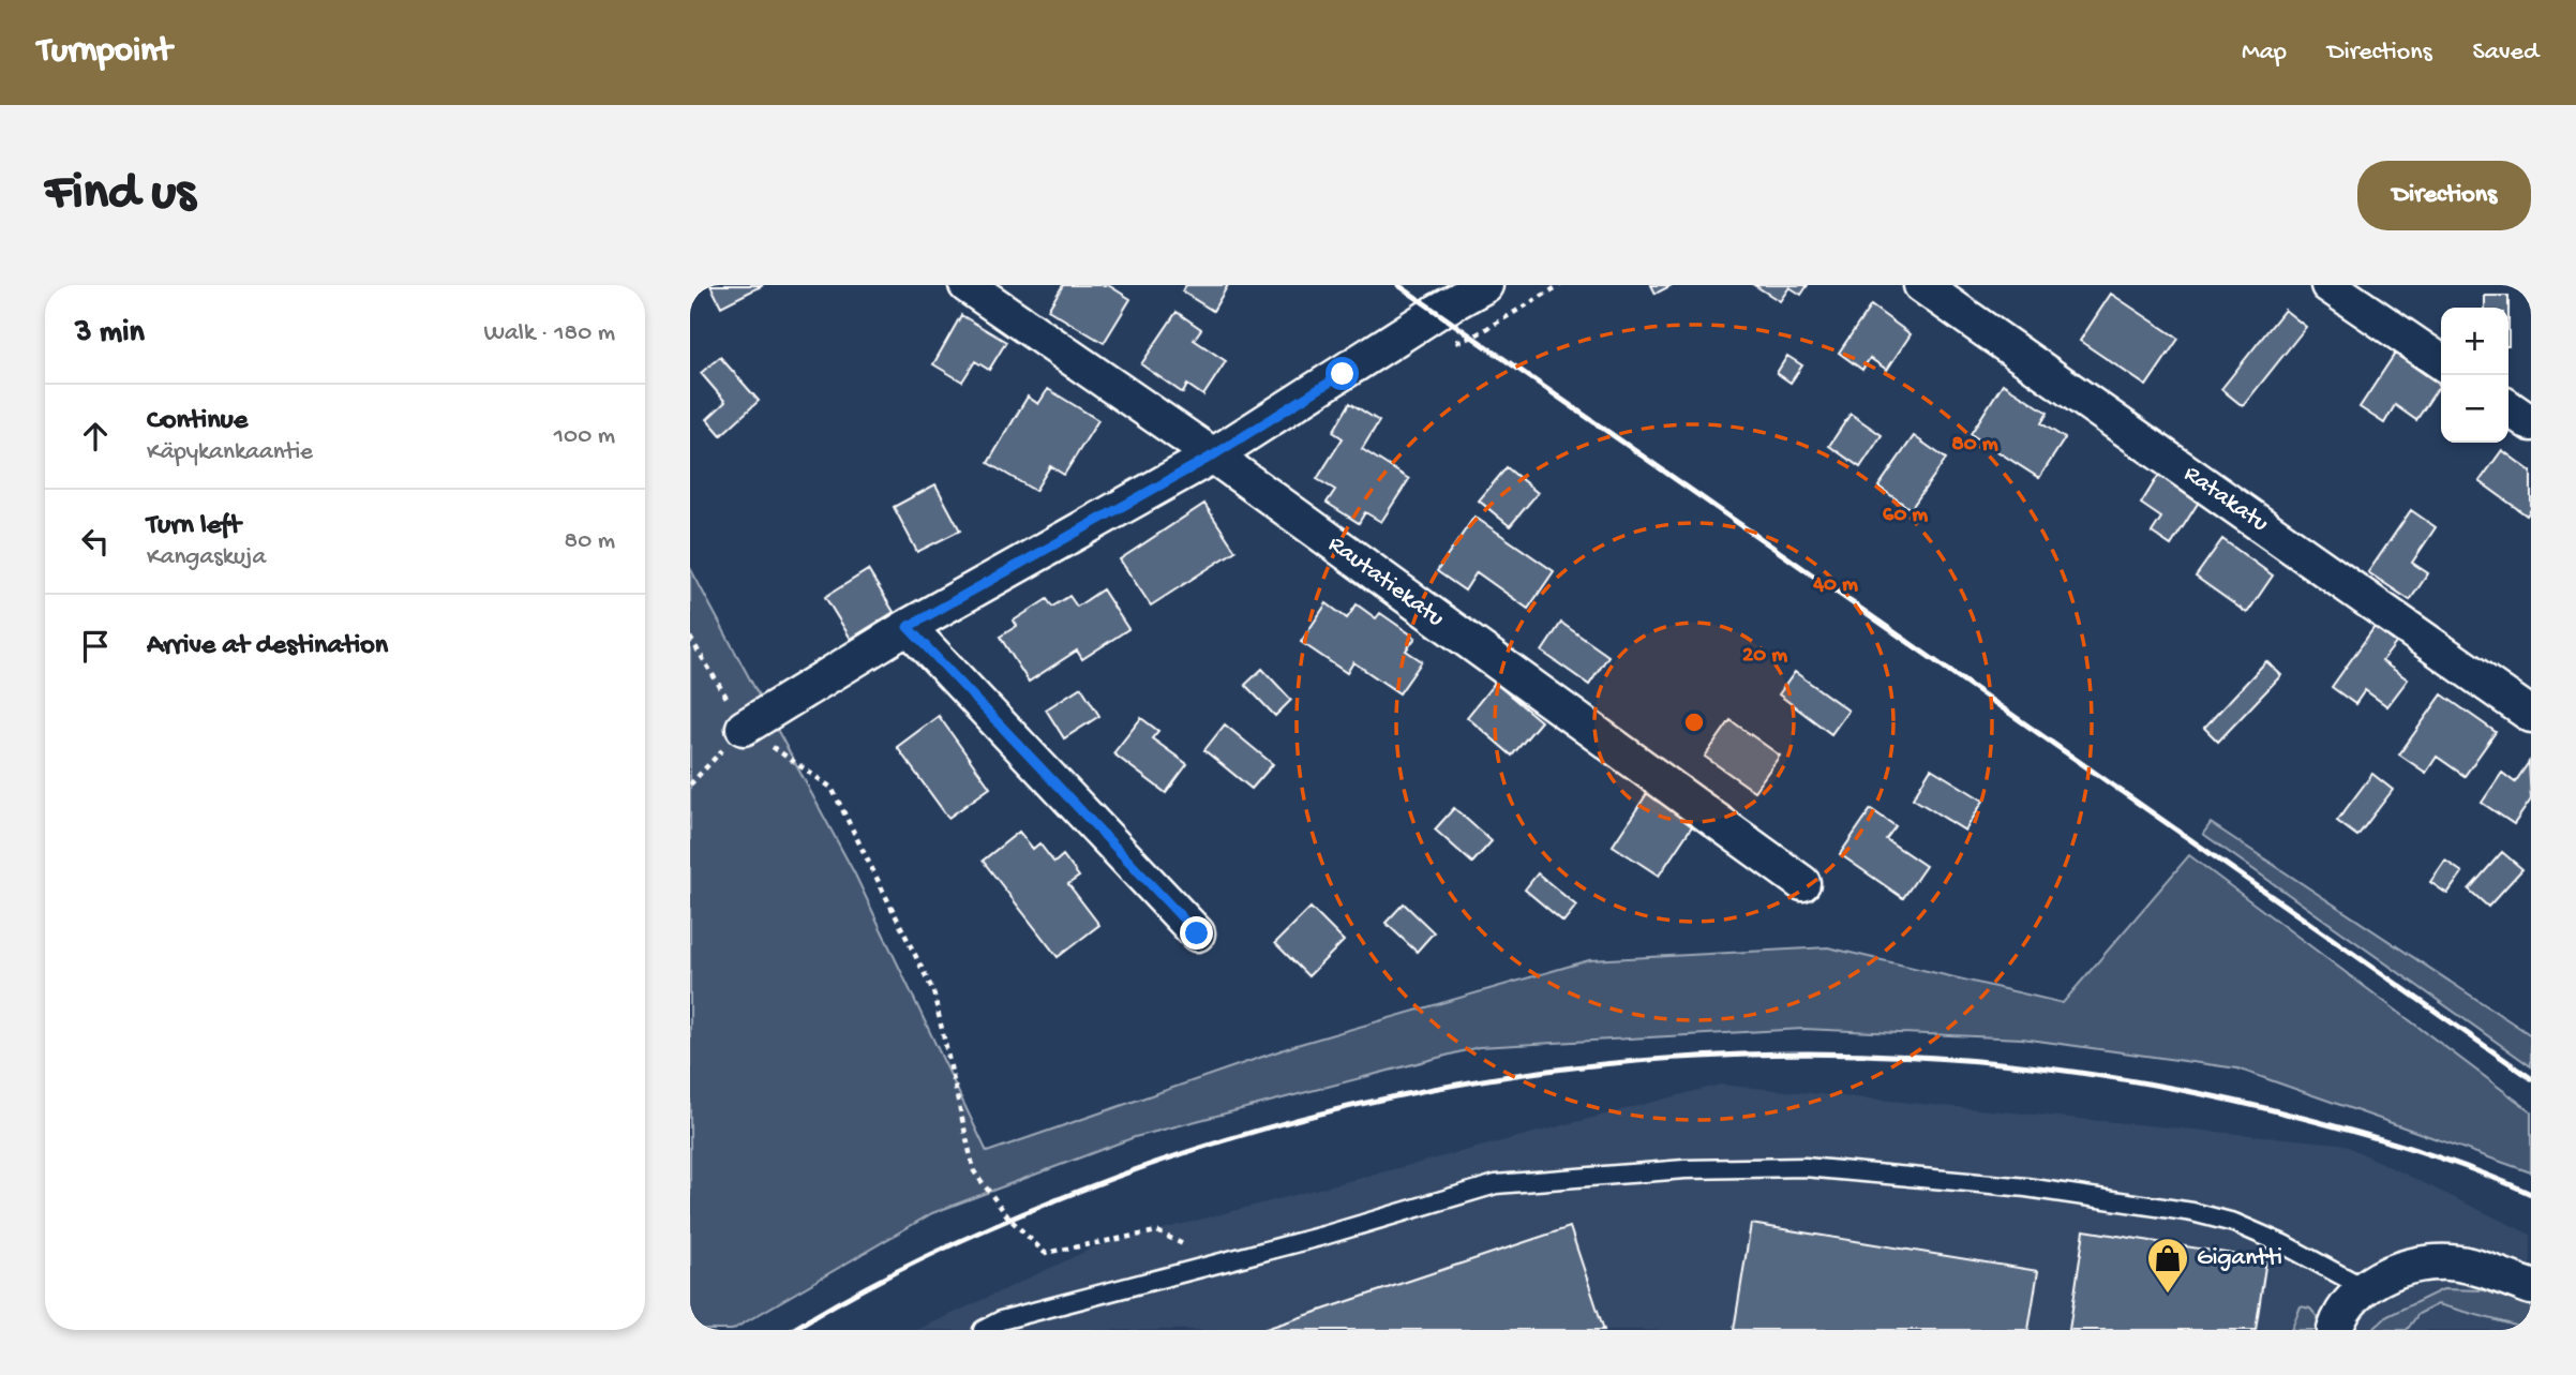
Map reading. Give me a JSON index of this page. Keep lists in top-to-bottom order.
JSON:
{
  "streets": {
    "street": ["Ratakatu", "Rautatiekatu"]
  },
  "places": {
    "shop": ["Gigantti"]
  },
  "page": {
    "header": "Turnpoint",
    "nav": ["Map", "Directions", "Saved"],
    "buttons": "Directions",
    "title": "Find us",
    "heading": ["3 min", "Walk · 180 m"],
    "map_buttons": ["+", "−"],
    "list": [
      ["Continue", "Käpykankaantie", "100 m"],
      ["Turn left", "Kangaskuja", "80 m"],
      "Arrive at destination"
    ]
  },
  "rings": [
    "80 m",
    "60 m",
    "40 m",
    "20 m"
  ]
}
